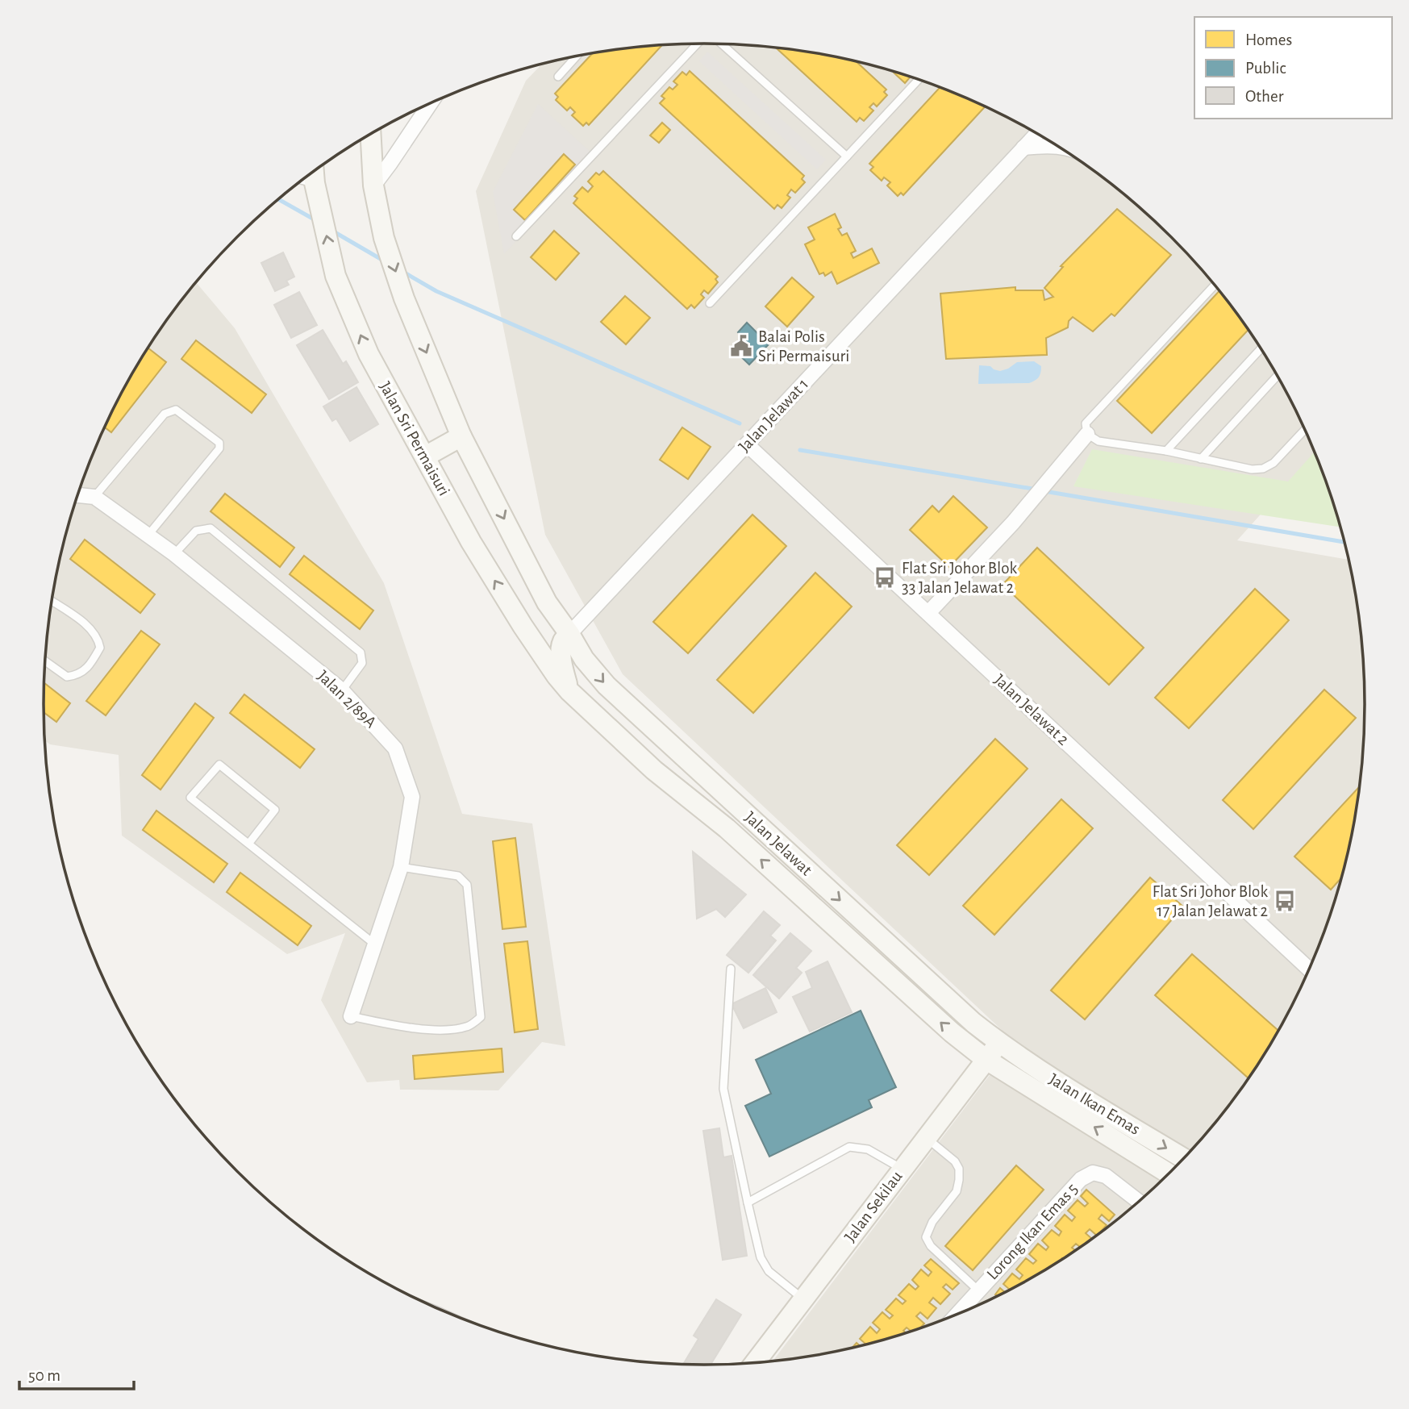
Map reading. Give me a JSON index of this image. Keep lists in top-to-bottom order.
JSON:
{
  "streets": {
    "street": [
      "Jalan Jelawat 1",
      "Jalan Sri Permaisuri",
      "Jalan 2/89A",
      "Jalan Jelawat 2",
      "Jalan Jelawat",
      "Jalan Ikan Emas",
      "Jalan Sekilau",
      "Lorong Ikan Emas 5"
    ]
  },
  "crossings": [
    ["Jalan Jelawat 1", "Jalan Jelawat 2"],
    ["Jalan Jelawat 1", "Jalan Jelawat"],
    ["Jalan Sri Permaisuri", "Jalan Jelawat"],
    ["Jalan Jelawat", "Jalan Ikan Emas"],
    ["Jalan Jelawat", "Jalan Sekilau"],
    ["Jalan Ikan Emas", "Jalan Sekilau"]
  ],
  "places": {
    "public building": ["Balai Polis Sri Permaisuri"],
    "bus stop": ["Flat Sri Johor Blok 33 Jalan Jelawat 2", "Flat Sri Johor Blok 17 Jalan Jelawat 2"]
  },
  "legend": ["Homes", "Public", "Other"],
  "scale_bar": "50 m"
}
